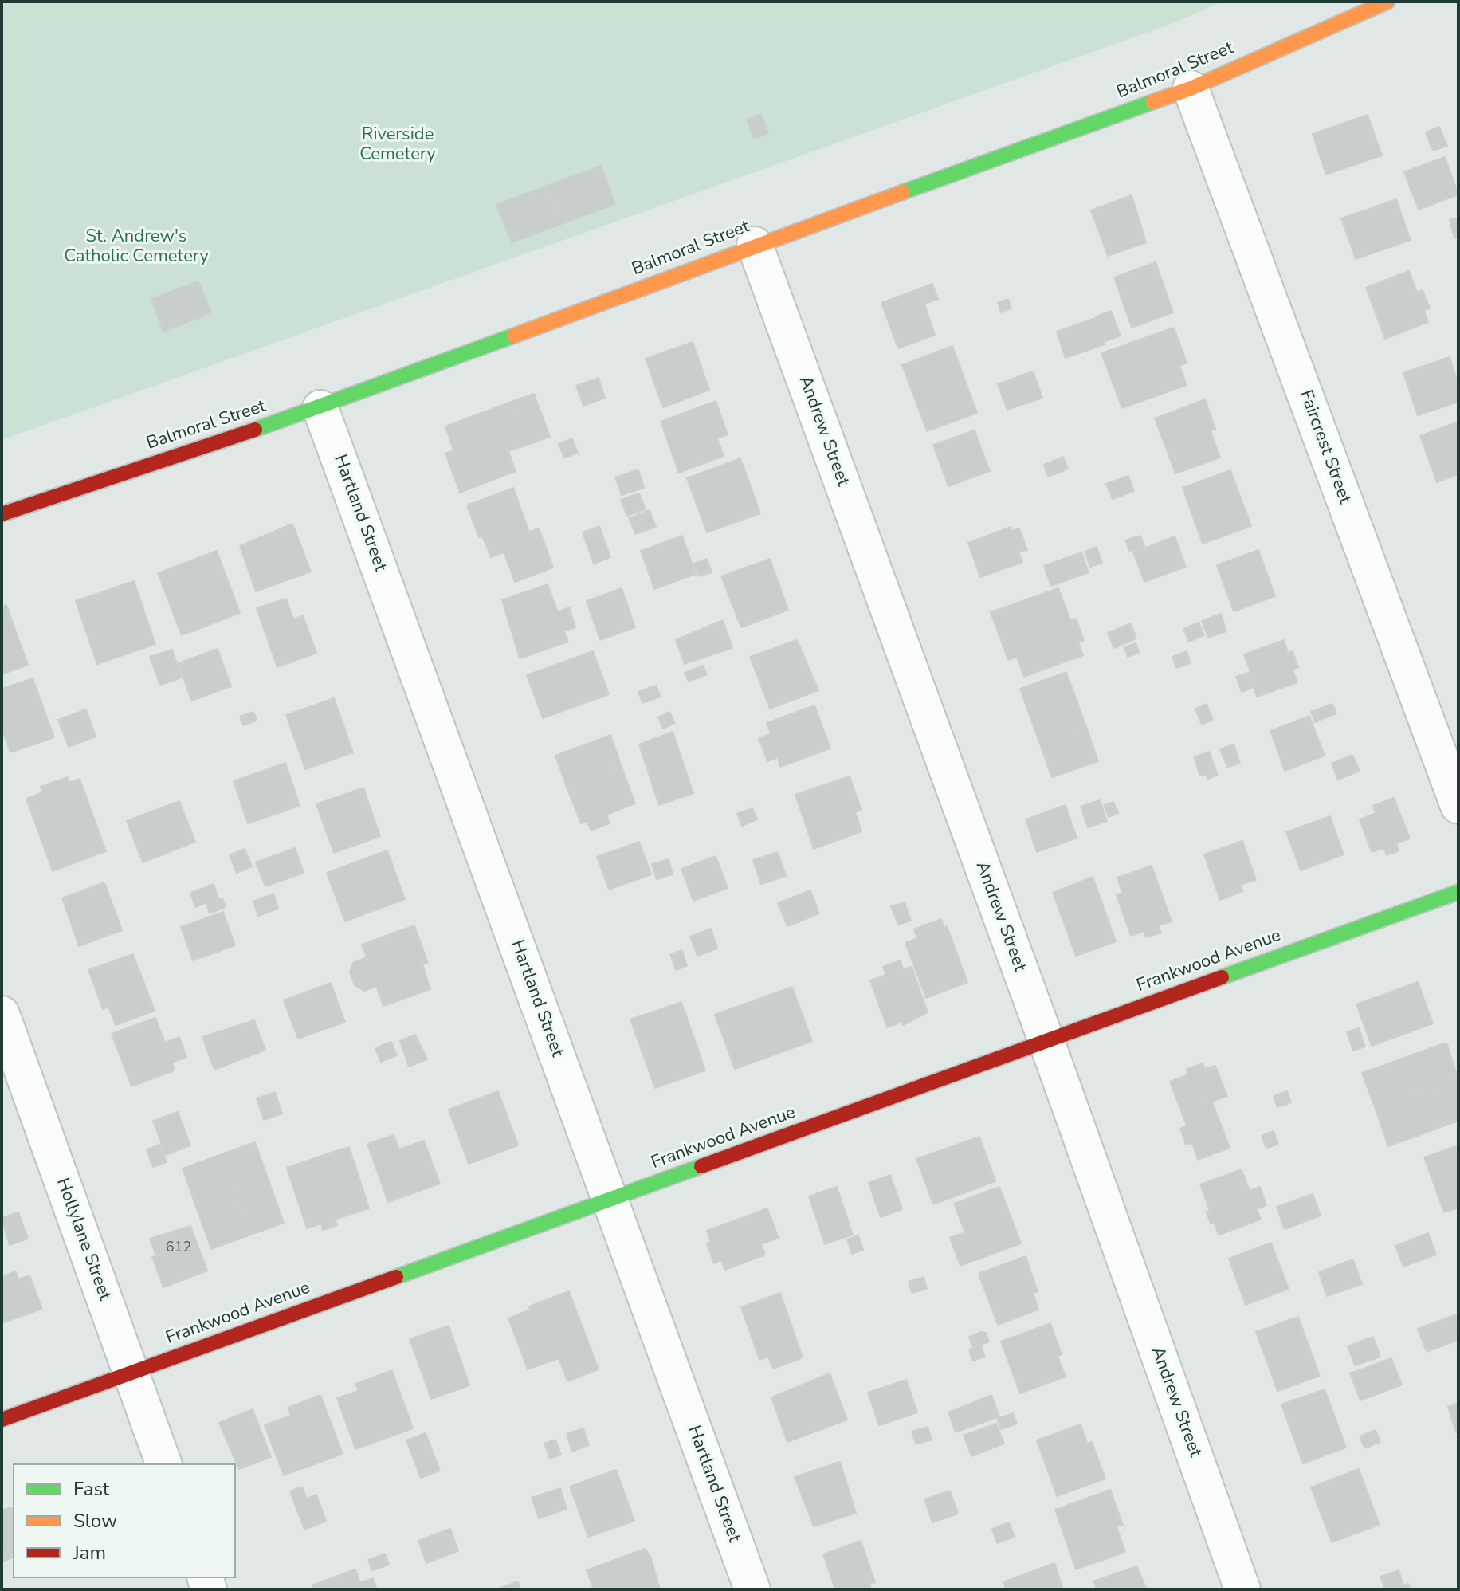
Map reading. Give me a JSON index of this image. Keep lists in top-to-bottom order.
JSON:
{
  "streets": {
    "street": [
      "Balmoral Street",
      "Andrew Street",
      "Faircrest Street",
      "Hartland Street",
      "Frankwood Avenue",
      "Hollylane Street"
    ]
  },
  "crossings": [
    ["Balmoral Street", "Andrew Street"],
    ["Balmoral Street", "Faircrest Street"],
    ["Balmoral Street", "Hartland Street"],
    ["Andrew Street", "Frankwood Avenue"],
    ["Hartland Street", "Frankwood Avenue"],
    ["Frankwood Avenue", "Hollylane Street"]
  ],
  "parks": ["Riverside Cemetery", "St. Andrew's Catholic Cemetery"],
  "house_numbers": ["612"],
  "legend": ["Fast", "Slow", "Jam"]
}
